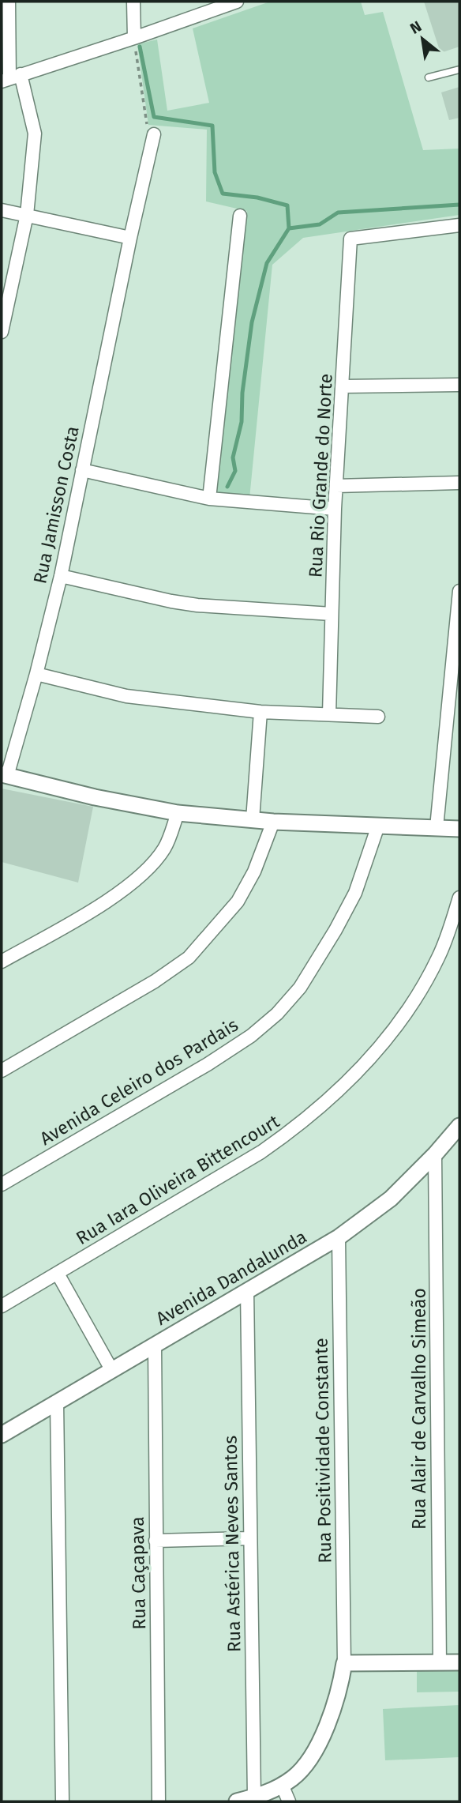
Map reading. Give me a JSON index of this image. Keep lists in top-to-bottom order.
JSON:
{
  "streets": {
    "street": [
      "Rua Rio Grande do Norte",
      "Rua Jamisson Costa",
      "Avenida Celeiro dos Pardais",
      "Rua Iara Oliveira Bittencourt",
      "Avenida Dandalunda",
      "Rua Alair de Carvalho Simeão",
      "Rua Positividade Constante",
      "Rua Astérica Neves Santos",
      "Rua Caçapava"
    ]
  },
  "crossings": [
    ["Avenida Dandalunda", "Rua Alair de Carvalho Simeão"],
    ["Avenida Dandalunda", "Rua Positividade Constante"],
    ["Avenida Dandalunda", "Rua Astérica Neves Santos"],
    ["Avenida Dandalunda", "Rua Caçapava"]
  ],
  "north": "top left"
}
